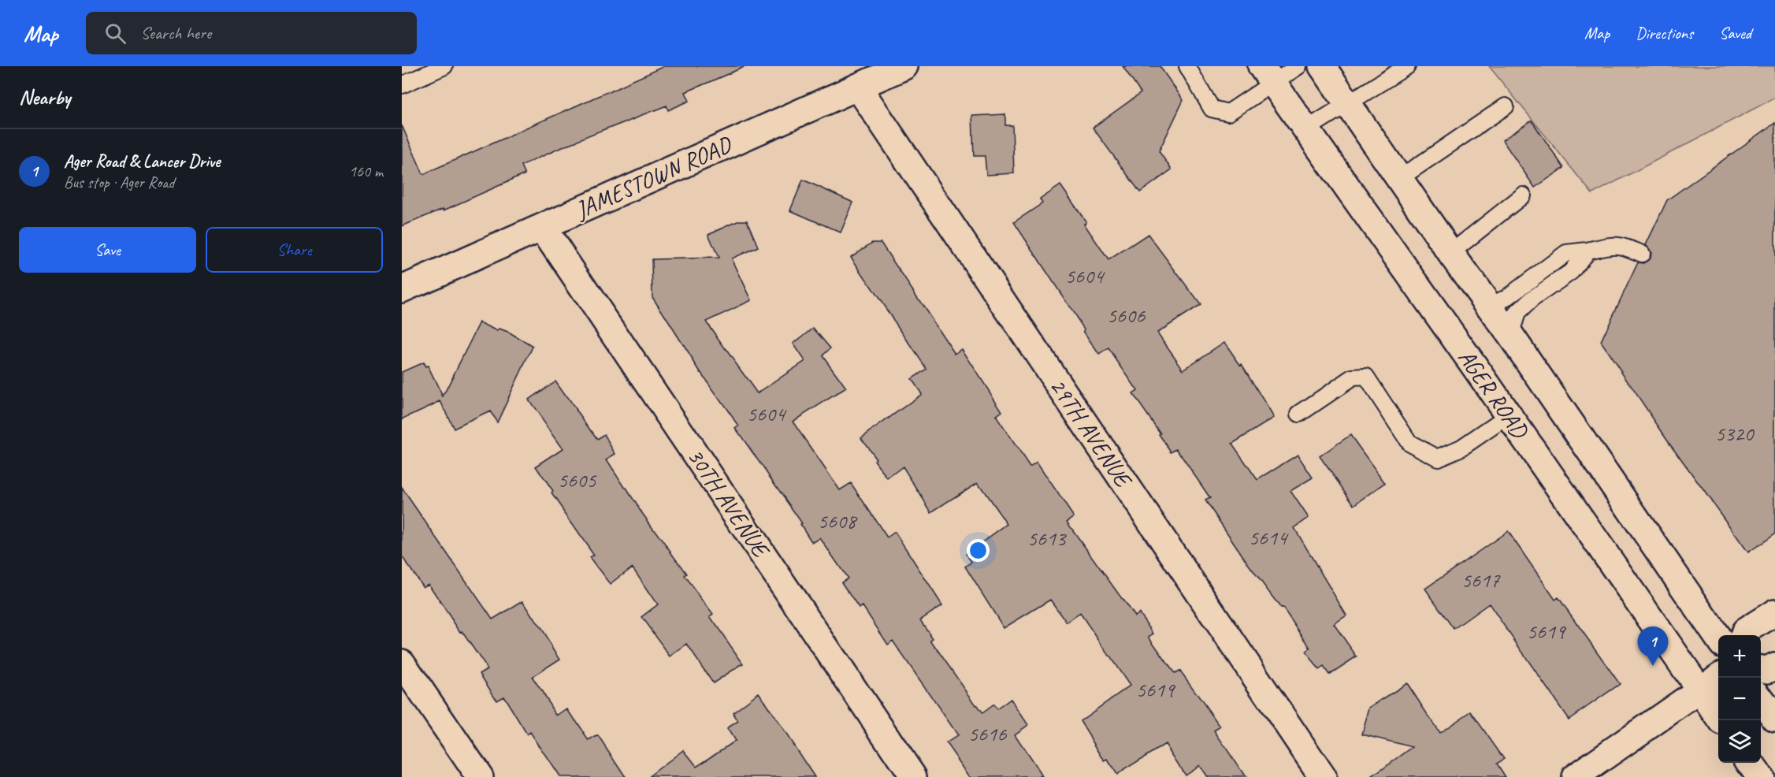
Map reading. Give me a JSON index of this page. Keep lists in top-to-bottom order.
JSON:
{
  "streets": {
    "street": [
      "JAMESTOWN ROAD",
      "AGER ROAD",
      "29TH AVENUE",
      "30TH AVENUE"
    ]
  },
  "crossings": [
    ["JAMESTOWN ROAD", "29TH AVENUE"],
    ["JAMESTOWN ROAD", "30TH AVENUE"]
  ],
  "house_numbers": [
    "5604",
    "5606",
    "5604",
    "5320",
    "5605",
    "5608",
    "5614",
    "5613",
    "5617",
    "5619",
    "5619",
    "5616"
  ],
  "page": {
    "header": "Map",
    "search": "Search here",
    "nav": ["Map", "Directions", "Saved"],
    "heading": "Nearby",
    "list": [
      {
        "mark": "1",
        "name": "Ager Road & Lancer Drive",
        "note": "Bus stop · Ager Road",
        "value": "160 m"
      }
    ],
    "buttons": ["Save", "Share"],
    "pins": "1",
    "map_buttons": ["+", "−"]
  }
}
